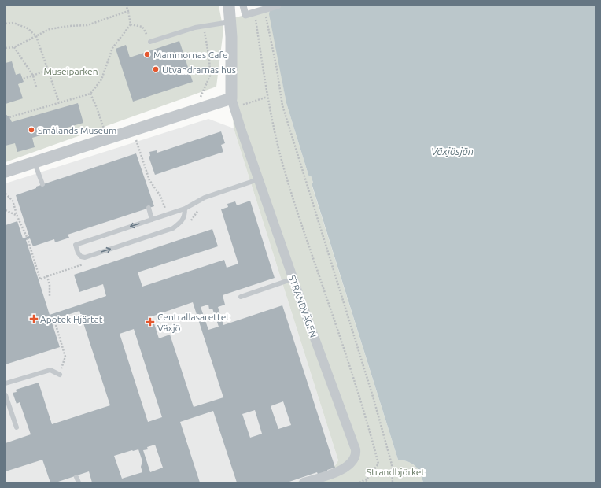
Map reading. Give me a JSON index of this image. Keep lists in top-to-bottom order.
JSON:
{
  "streets": {
    "street": ["STRANDVÄGEN"]
  },
  "water": ["Växjösjön"],
  "parks": ["Museiparken", "Strandbjörket"],
  "places": {
    "other": ["Mammornas Cafe", "Utvandrarnas hus", "Smålands Museum"],
    "health": ["Apotek Hjärtat", "Centrallasarettet Växjö"]
  }
}
